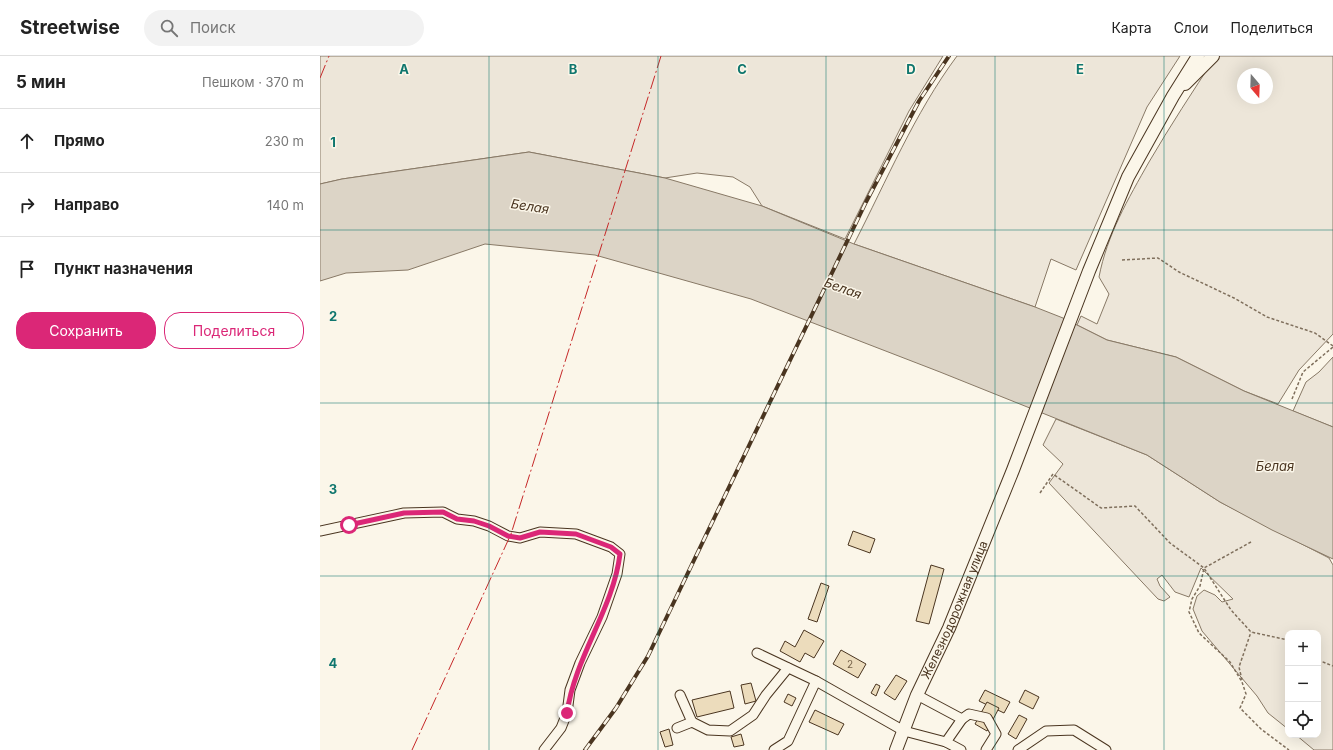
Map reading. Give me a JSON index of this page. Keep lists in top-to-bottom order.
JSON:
{
  "streets": {
    "main road": ["Железнодорожная улица"]
  },
  "water": ["Белая"],
  "house_numbers": ["2"],
  "north": "bottom",
  "page": {
    "header": "Streetwise",
    "search": "Поиск",
    "nav": ["Карта", "Слои", "Поделиться"],
    "heading": ["5 мин", "Пешком · 370 m"],
    "list": [
      ["Прямо", "230 m"],
      ["Направо", "140 m"],
      "Пункт назначения"
    ],
    "buttons": ["Сохранить", "Поделиться"],
    "map_buttons": ["+", "−"]
  },
  "grid": {
    "columns": [
      "A",
      "B",
      "C",
      "D",
      "E"
    ],
    "rows": [
      "1",
      "2",
      "3",
      "4"
    ]
  }
}
